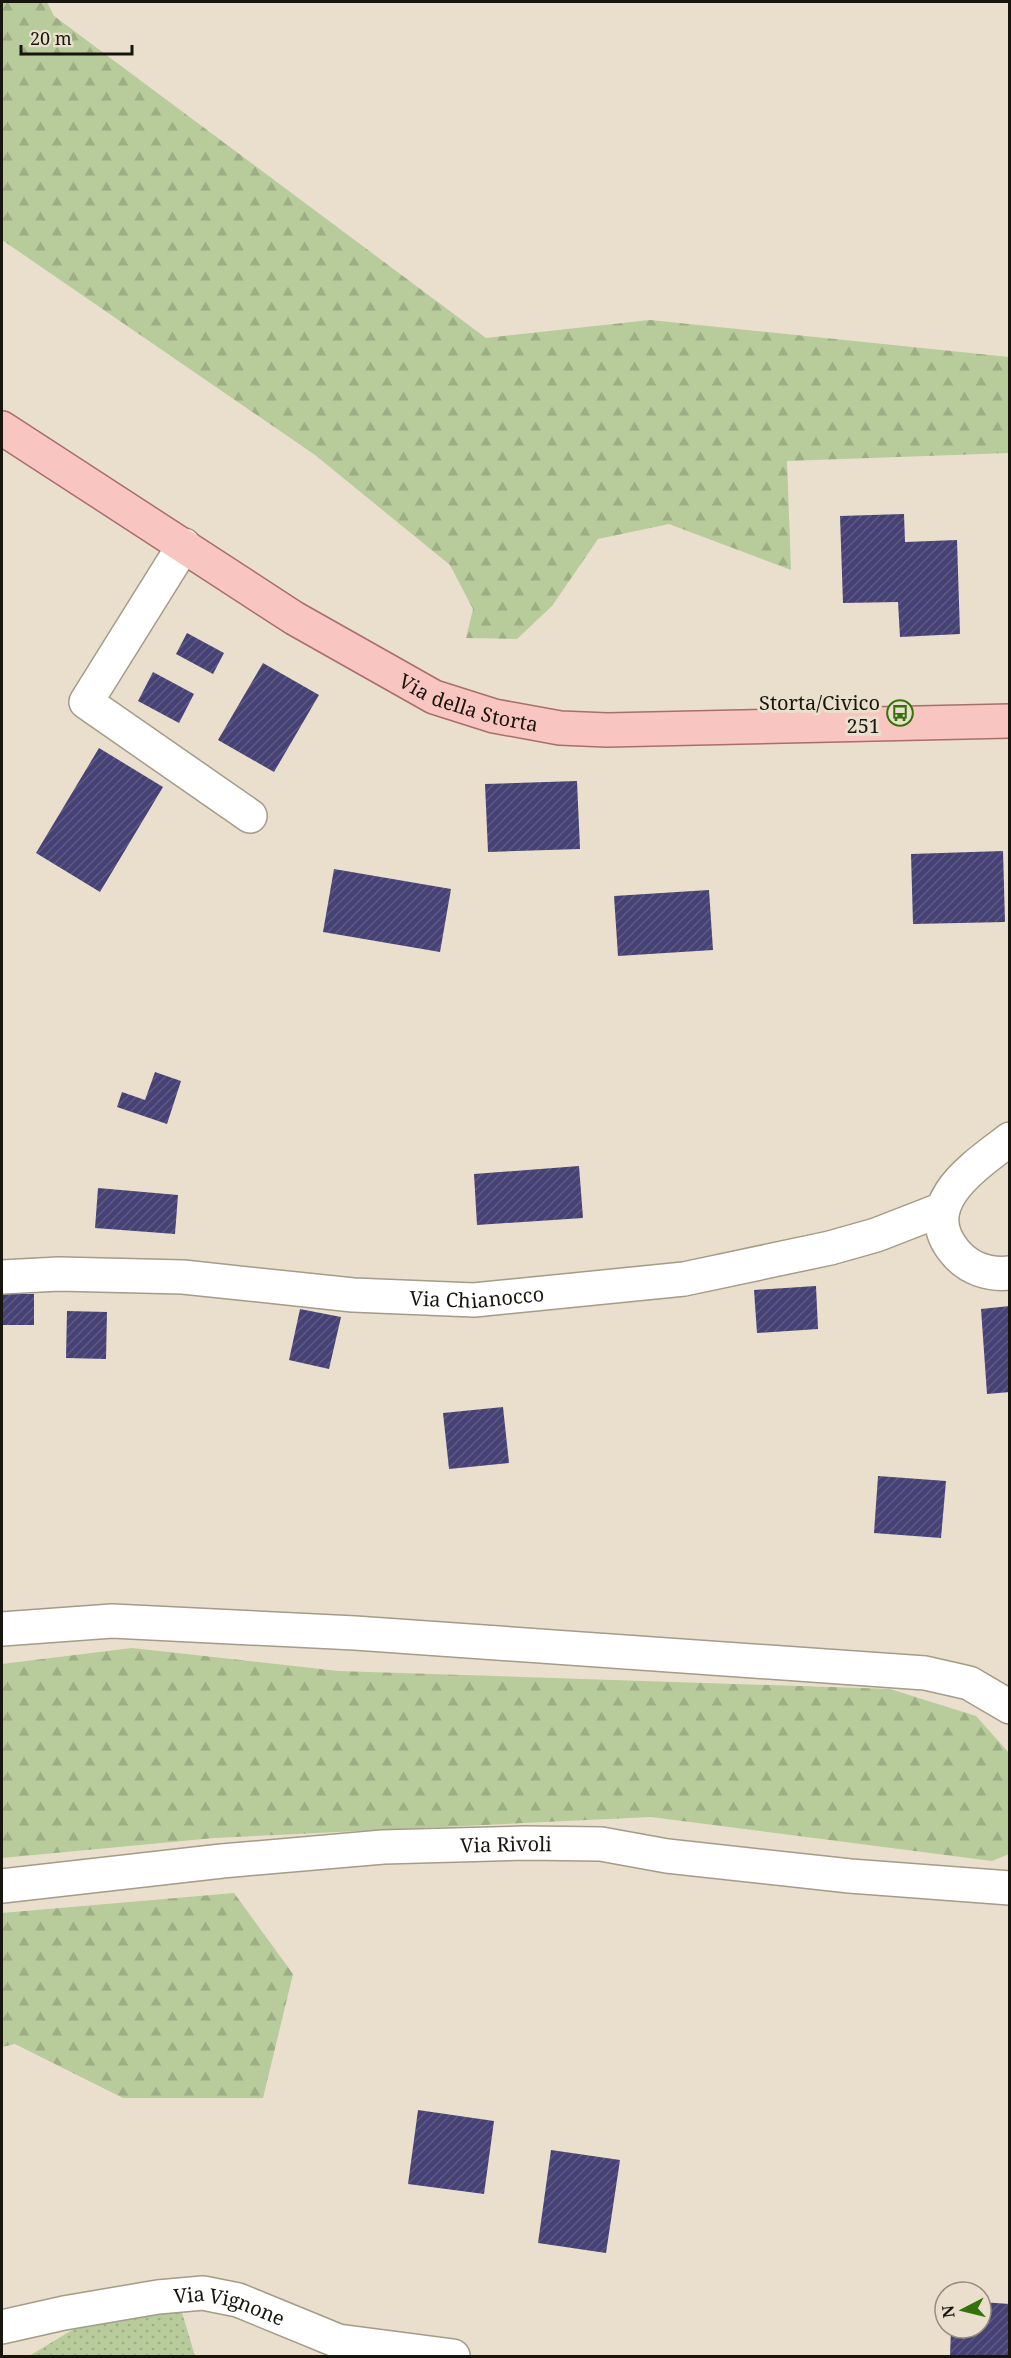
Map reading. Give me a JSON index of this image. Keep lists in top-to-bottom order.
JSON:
{
  "streets": {
    "main road": ["Via della Storta"],
    "street": ["Via Chianocco", "Via Rivoli", "Via Vignone"]
  },
  "places": {
    "bus stop": ["Storta/Civico 251"]
  },
  "scale_bar": "20 m",
  "north": "left"
}
